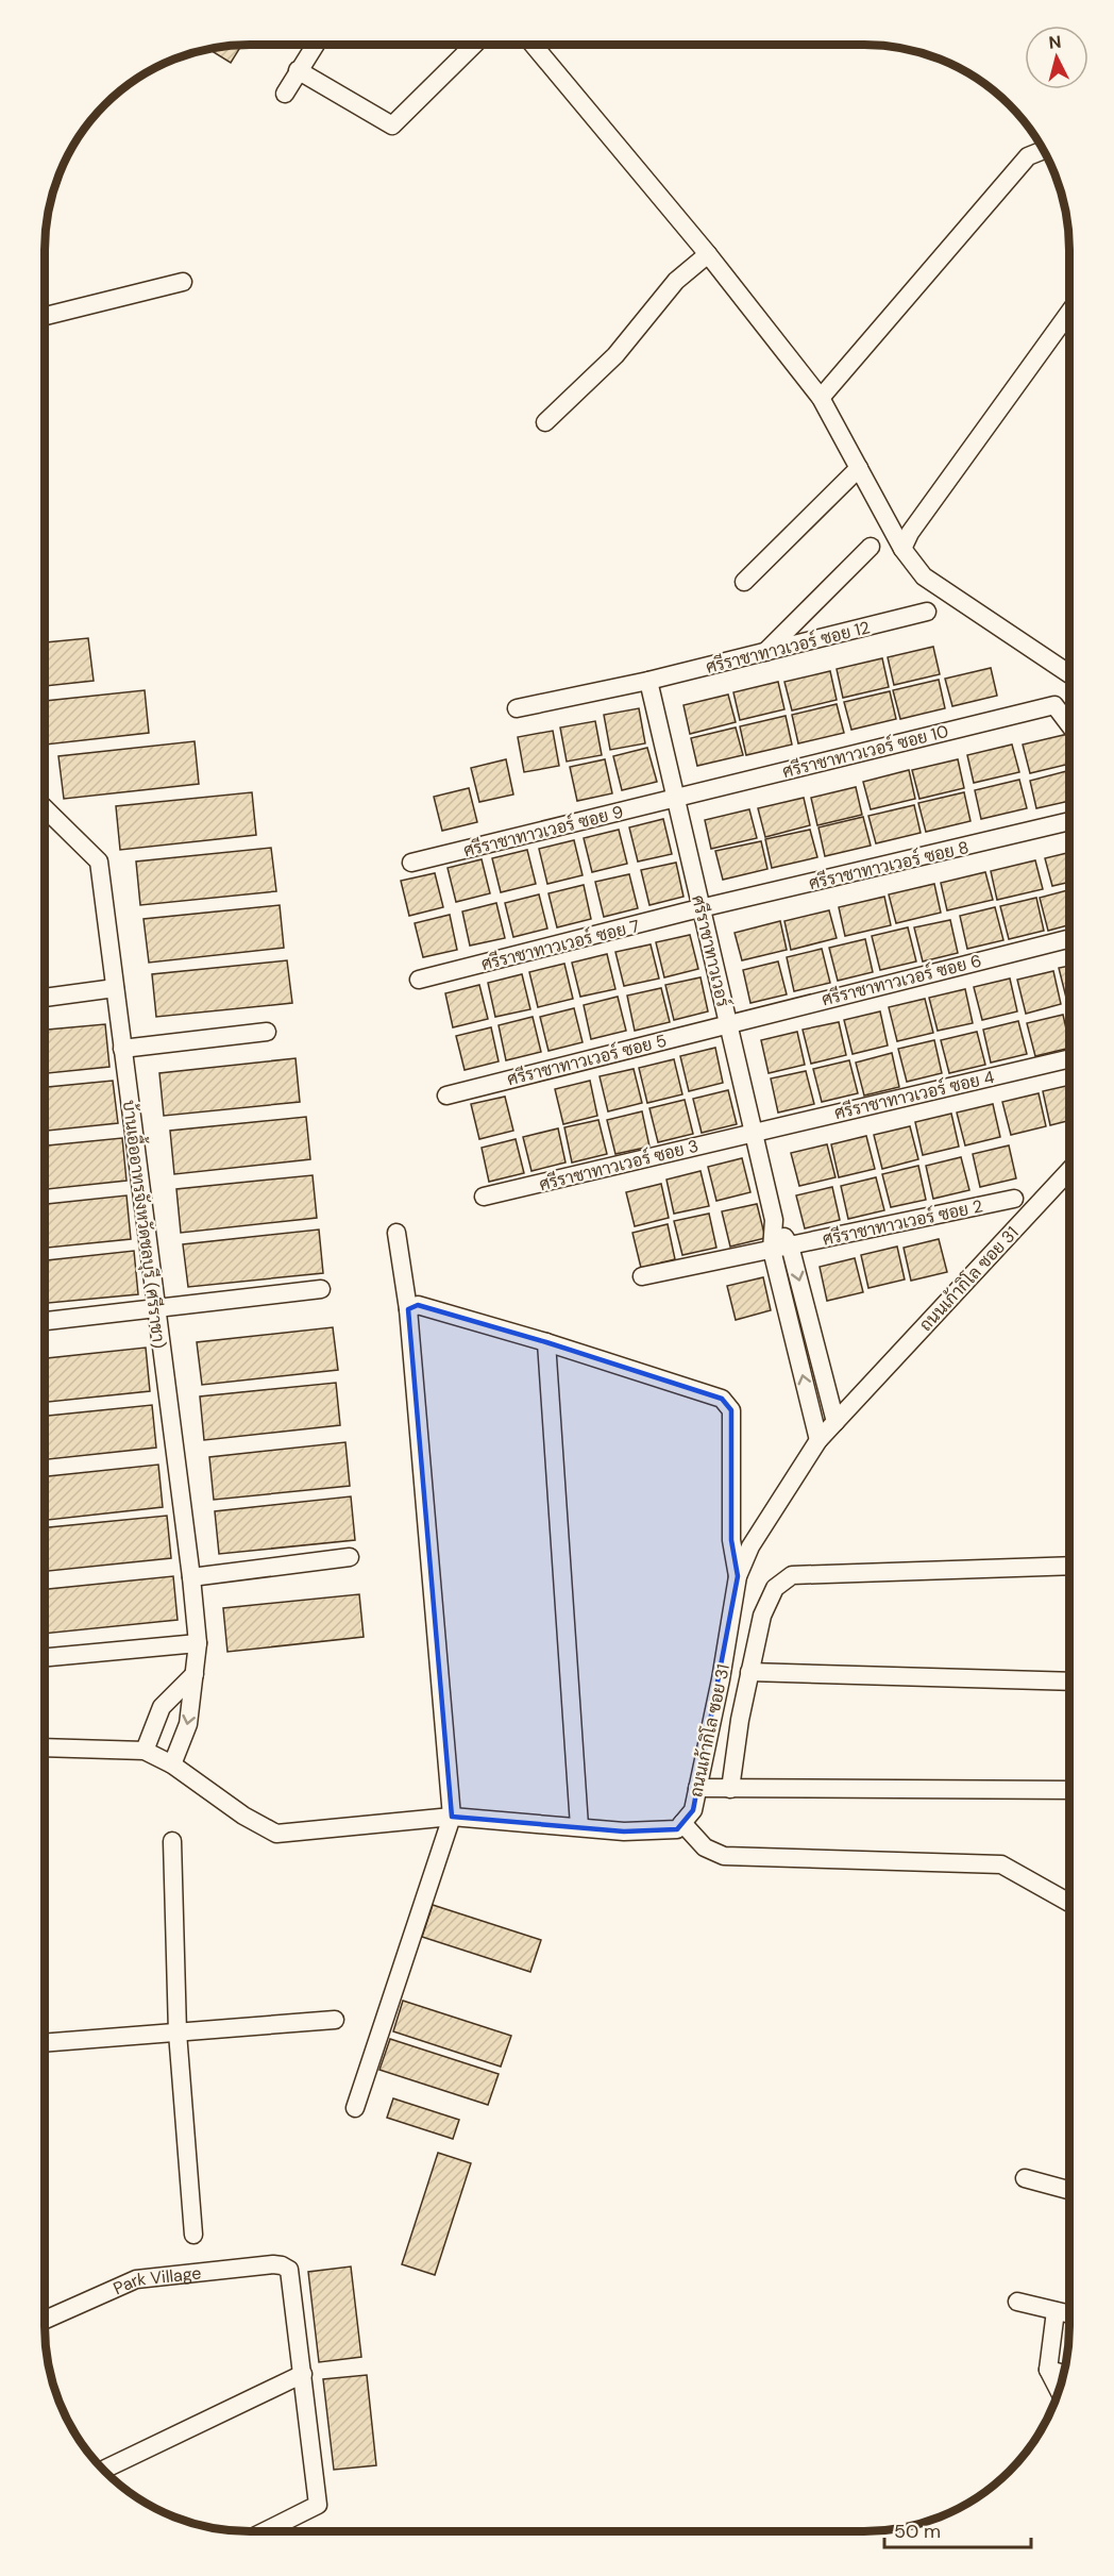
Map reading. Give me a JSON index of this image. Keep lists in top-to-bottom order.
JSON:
{
  "streets": {
    "street": [
      "ศรีราชาทาวเวอร์ ซอย 12",
      "ศรีราชาทาวเวอร์ ซอย 10",
      "ศรีราชาทาวเวอร์ ซอย 9",
      "ศรีราชาทาวเวอร์ ซอย 8",
      "ศรีราชาทาวเวอร์ ซอย 7",
      "ศรีราชาทาวเวอร์",
      "ศรีราชาทาวเวอร์ ซอย 6",
      "ศรีราชาทาวเวอร์ ซอย 5",
      "ศรีราชาทาวเวอร์ ซอย 4",
      "ศรีราชาทาวเวอร์ ซอย 3",
      "ศรีราชาทาวเวอร์ ซอย 2",
      "บ้านเอื้ออาทรจังหวัดชลบุรี (ศรีราชา)",
      "ถนนเก้ากิโล ซอย 31"
    ]
  },
  "crossings": [
    ["ศรีราชาทาวเวอร์ ซอย 12", "ศรีราชาทาวเวอร์"],
    ["ศรีราชาทาวเวอร์ ซอย 10", "ศรีราชาทาวเวอร์ ซอย 9"],
    ["ศรีราชาทาวเวอร์ ซอย 10", "ศรีราชาทาวเวอร์"],
    ["ศรีราชาทาวเวอร์ ซอย 9", "ศรีราชาทาวเวอร์"],
    ["ศรีราชาทาวเวอร์ ซอย 8", "ศรีราชาทาวเวอร์ ซอย 7"],
    ["ศรีราชาทาวเวอร์ ซอย 8", "ศรีราชาทาวเวอร์"],
    ["ศรีราชาทาวเวอร์ ซอย 7", "ศรีราชาทาวเวอร์"],
    ["ศรีราชาทาวเวอร์", "ศรีราชาทาวเวอร์ ซอย 6"],
    ["ศรีราชาทาวเวอร์", "ศรีราชาทาวเวอร์ ซอย 5"],
    ["ศรีราชาทาวเวอร์", "ศรีราชาทาวเวอร์ ซอย 4"],
    ["ศรีราชาทาวเวอร์", "ศรีราชาทาวเวอร์ ซอย 3"],
    ["ศรีราชาทาวเวอร์", "ศรีราชาทาวเวอร์ ซอย 2"],
    ["ศรีราชาทาวเวอร์", "ถนนเก้ากิโล ซอย 31"],
    ["ศรีราชาทาวเวอร์ ซอย 6", "ศรีราชาทาวเวอร์ ซอย 5"],
    ["ศรีราชาทาวเวอร์ ซอย 4", "ศรีราชาทาวเวอร์ ซอย 3"]
  ],
  "scale_bar": "50 m",
  "north": "top"
}
